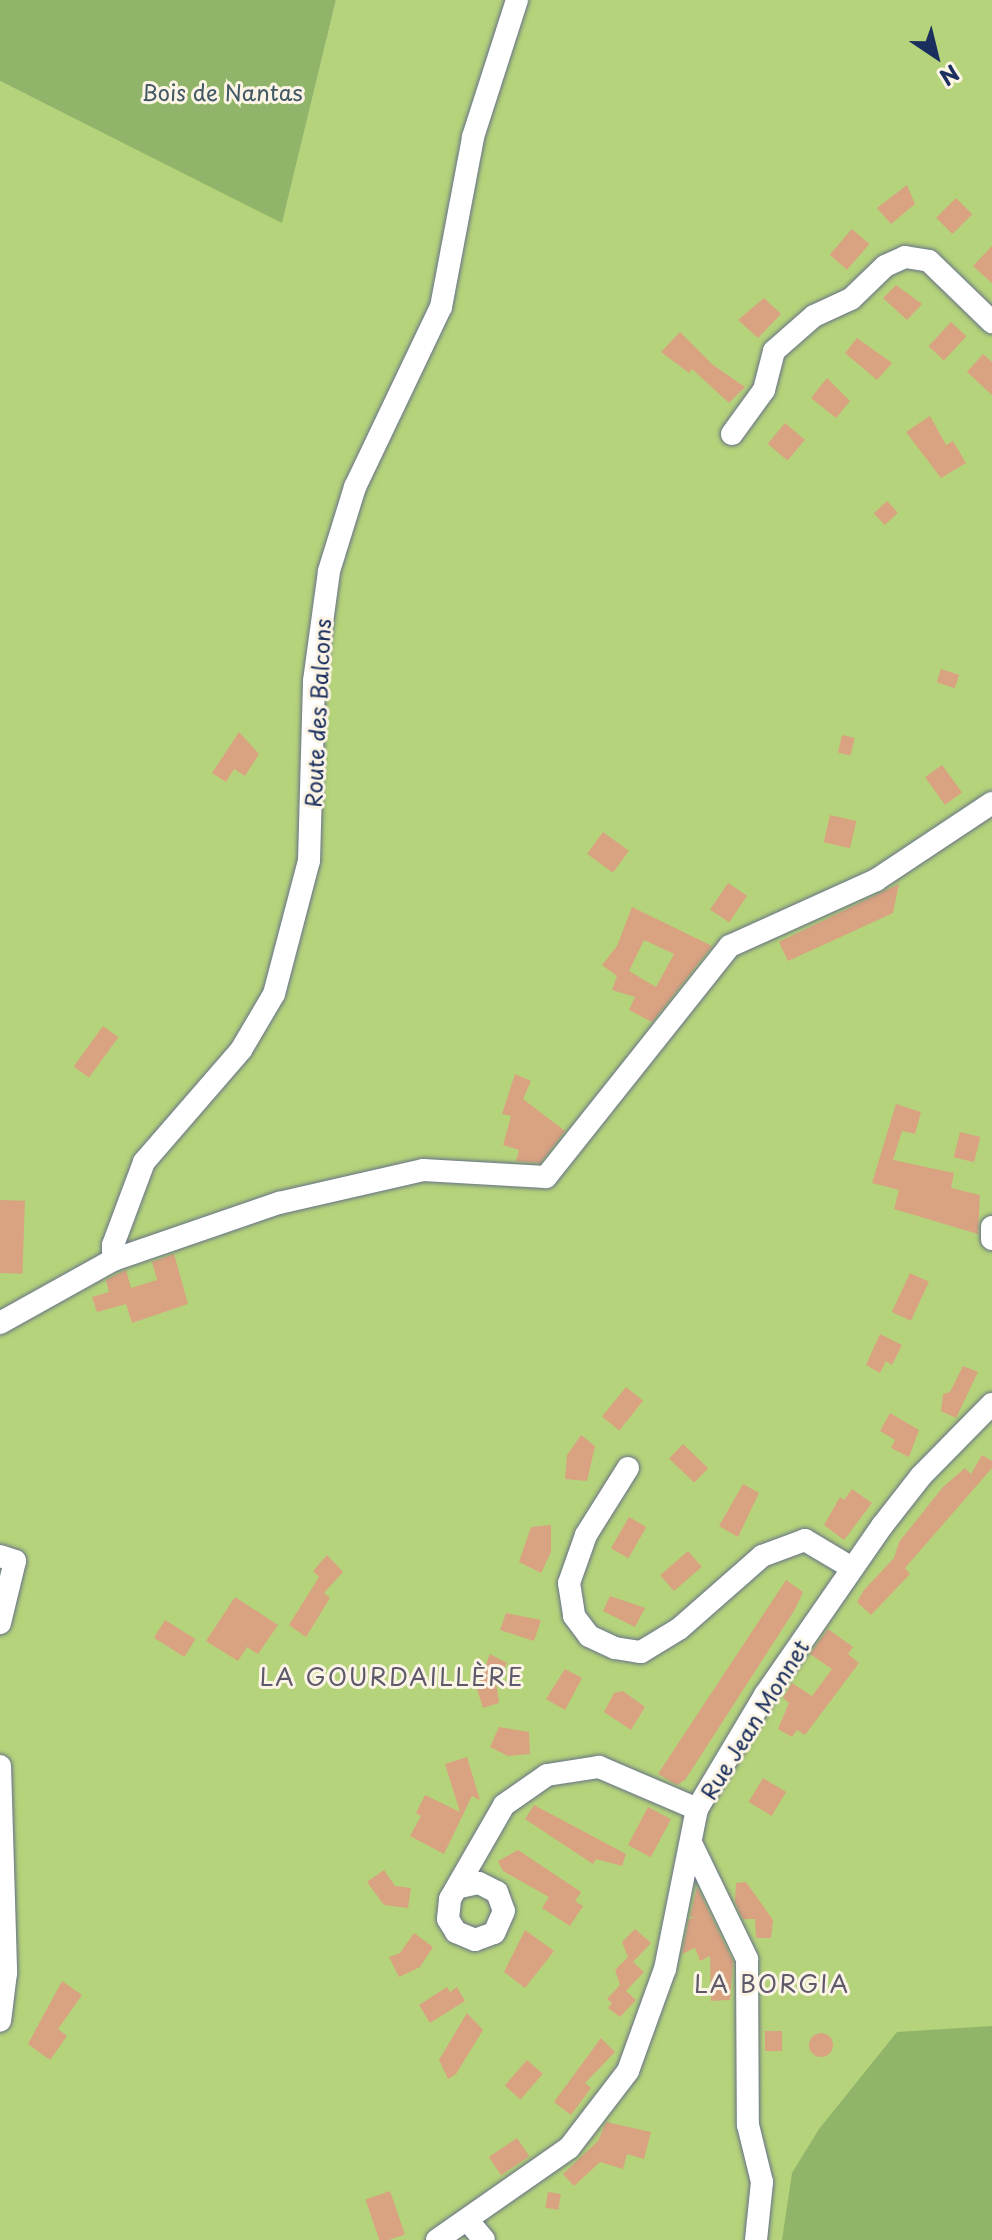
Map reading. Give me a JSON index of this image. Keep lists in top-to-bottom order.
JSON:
{
  "streets": {
    "street": ["Route des Balcons", "Rue Jean Monnet"]
  },
  "districts": ["LA GOURDAILLÈRE", "LA BORGIA"],
  "parks": ["Bois de Nantas"],
  "north": "bottom right"
}
